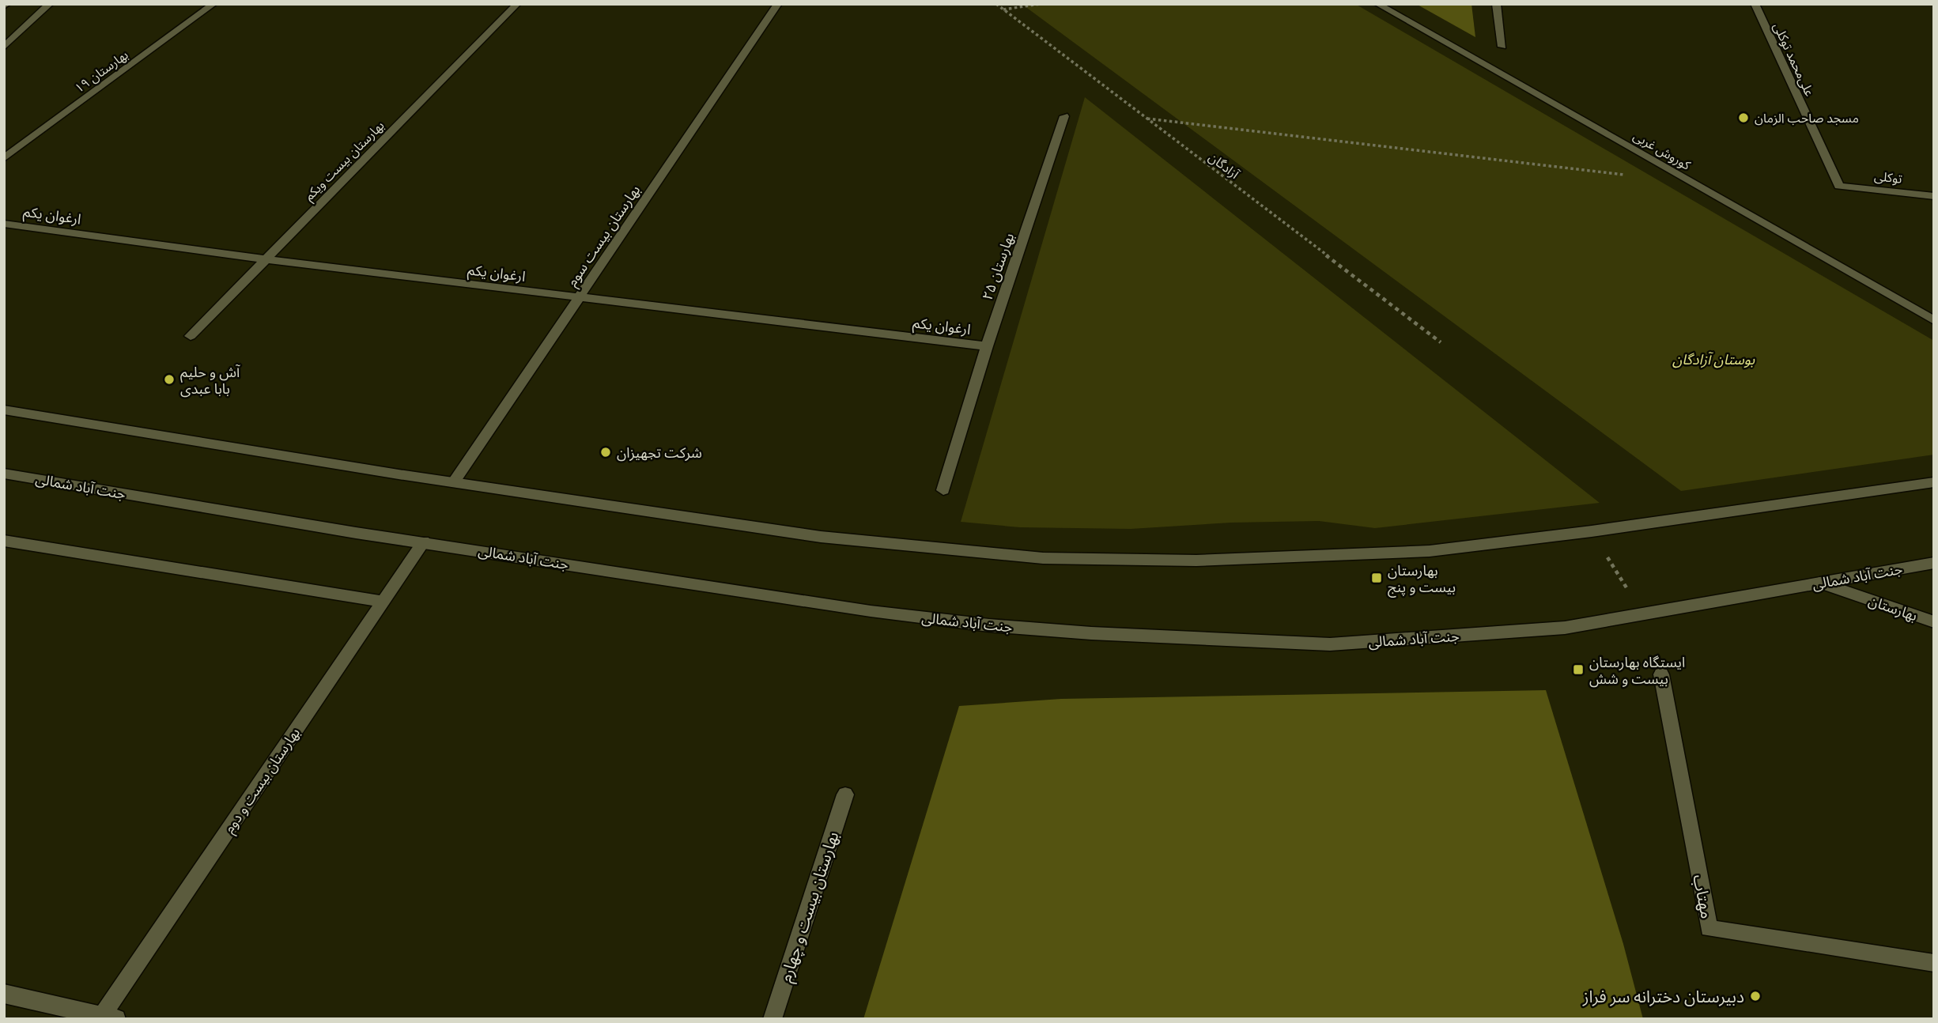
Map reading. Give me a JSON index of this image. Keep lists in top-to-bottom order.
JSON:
{
  "streets": {
    "street": [
      "علی‌محمد توکلی",
      "بهارستان ۱۹",
      "کوروش غربی",
      "بهارستان بیست ویکم",
      "توکلی",
      "ارغوان یکم",
      "بهارستان بیست سوم",
      "بهارستان ۲۵",
      "جنت آباد شمالی",
      "بهارستان",
      "بهارستان بیست و دوم",
      "مهتاب",
      "بهارستان بیست و چهارم"
    ],
    "path": ["آزادگان"]
  },
  "crossings": [
    ["علی‌محمد توکلی", "توکلی"],
    ["بهارستان بیست ویکم", "ارغوان یکم"],
    ["ارغوان یکم", "بهارستان بیست سوم"],
    ["ارغوان یکم", "بهارستان ۲۵"],
    ["جنت آباد شمالی", "بهارستان"],
    ["جنت آباد شمالی", "بهارستان بیست و دوم"]
  ],
  "parks": ["بوستان آزادگان"],
  "places": {
    "other": [
      "مسجد صاحب الزمان",
      "آش و حلیم بابا عبدی",
      "شرکت تجهیزان",
      "دبیرستان دخترانه سر فراز"
    ],
    "transit": ["بهارستان بیست و پنج", "ایستگاه بهارستان بیست و شش"]
  }
}
